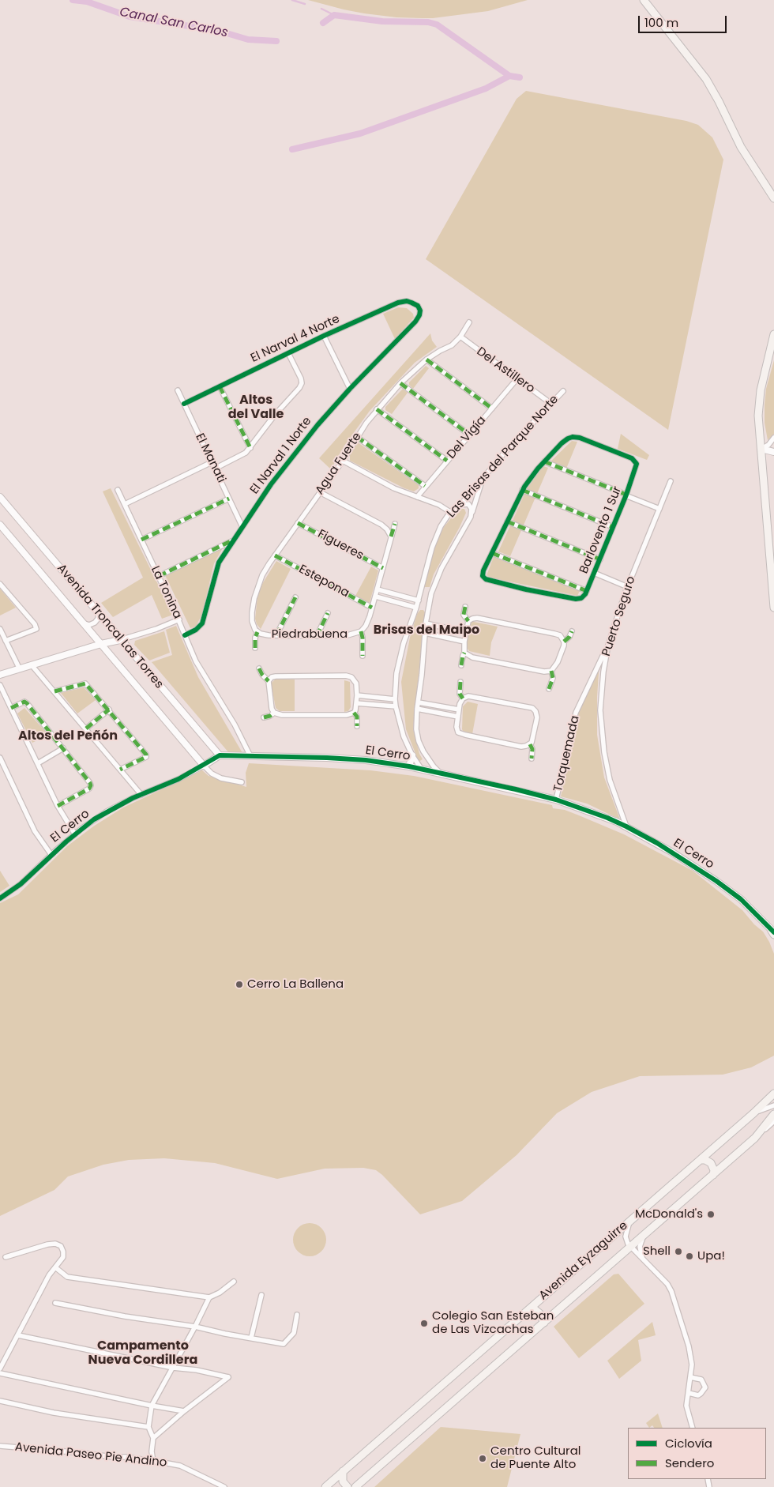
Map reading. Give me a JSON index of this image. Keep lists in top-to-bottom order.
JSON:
{
  "streets": {
    "main road": ["Avenida Eyzaguirre"],
    "street": [
      "El Narval 4 Norte",
      "Del Astillero",
      "Del Vigía",
      "El Narval 1 Norte",
      "Las Brisas del Parque Norte",
      "El Manati",
      "Agua Fuerte",
      "Barlovento 1 Sur",
      "Figueres",
      "Estepona",
      "La Tonina",
      "Puerto Seguro",
      "Avenida Troncal Las Torres",
      "Piedrabuena",
      "El Cerro",
      "Torquemada",
      "Avenida Paseo Pie Andino"
    ]
  },
  "crossings": [
    ["El Narval 4 Norte", "El Narval 1 Norte"],
    ["El Narval 4 Norte", "El Manati"],
    ["Del Astillero", "Del Vigía"],
    ["Del Astillero", "Las Brisas del Parque Norte"],
    ["Del Astillero", "Agua Fuerte"],
    ["El Narval 1 Norte", "El Manati"],
    ["El Narval 1 Norte", "La Tonina"],
    ["Las Brisas del Parque Norte", "El Cerro"],
    ["Agua Fuerte", "Figueres"],
    ["Agua Fuerte", "Estepona"],
    ["Agua Fuerte", "Piedrabuena"],
    ["La Tonina", "El Cerro"],
    ["Puerto Seguro", "El Cerro"],
    ["Puerto Seguro", "Torquemada"],
    ["Avenida Troncal Las Torres", "El Cerro"],
    ["El Cerro", "Torquemada"]
  ],
  "districts": [
    "Altos del Valle",
    "Brisas del Maipo",
    "Altos del Peñón",
    "Campamento Nueva Cordillera"
  ],
  "water": ["Canal San Carlos"],
  "places": [
    "Cerro La Ballena",
    "McDonald's",
    "Shell",
    "Upa!",
    "Colegio San Esteban de Las Vizcachas",
    "Centro Cultural de Puente Alto"
  ],
  "legend": ["Ciclovía", "Sendero"],
  "scale_bar": "100 m"
}
